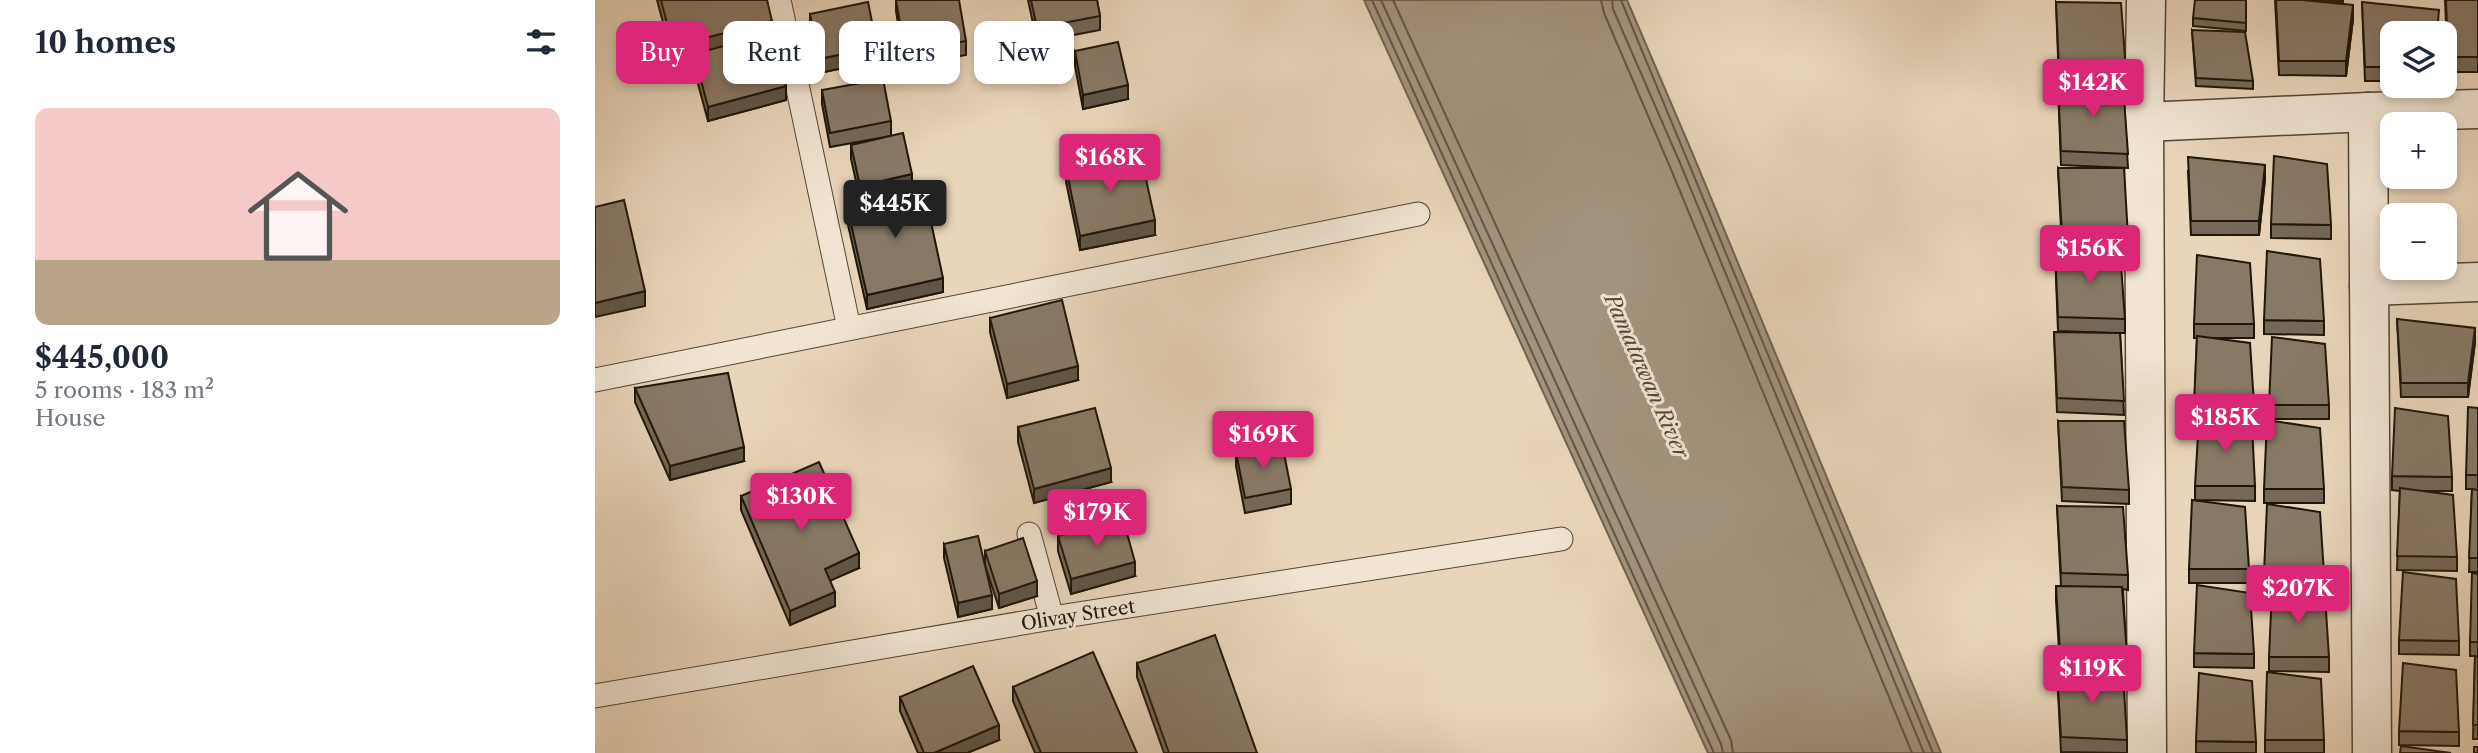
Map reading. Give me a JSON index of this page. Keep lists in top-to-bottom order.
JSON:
{
  "streets": {
    "lane": ["Olivay Street"]
  },
  "water": ["Pamatawan River"],
  "page": {
    "heading": "10 homes",
    "map_buttons": ["+", "−"],
    "chip": [
      "Buy",
      "Rent",
      "Filters",
      "New"
    ],
    "price": [
      "$142K",
      "$168K",
      "$445K",
      "$156K",
      "$185K",
      "$169K",
      "$130K",
      "$179K",
      "$207K",
      "$119K"
    ],
    "list": [
      {
        "name": "$445,000",
        "note": "5 rooms · 183 m² · House"
      }
    ]
  }
}
